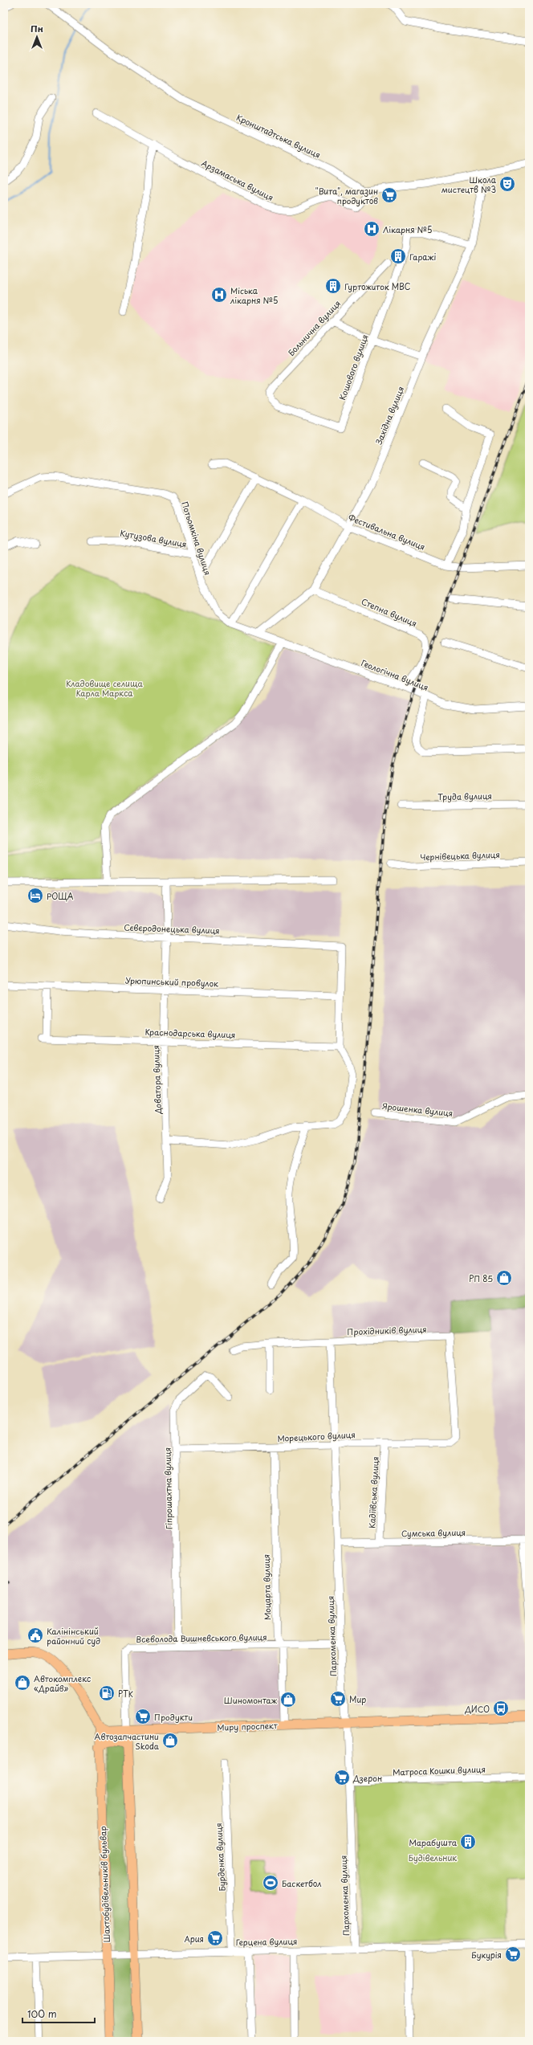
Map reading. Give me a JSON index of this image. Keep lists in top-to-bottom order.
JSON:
{
  "streets": {
    "main road": ["Миру проспект", "Шахтобудівельників бульвар"],
    "street": [
      "Кронштадтська вулиця",
      "Арзамаська вулиця",
      "Больнична вулиця",
      "Кошового вулиця",
      "Західна вулиця",
      "Фестивальна вулиця",
      "Кутузова вулиця",
      "Потьомкіна вулиця",
      "Степна вулиця",
      "Геологічна вулиця",
      "Труда вулиця",
      "Чернівецька вулиця",
      "Сєвєродонецька вулиця",
      "Урюпинський провулок",
      "Краснодарська вулиця",
      "Доватора вулиця",
      "Ярошенка вулиця",
      "Прохідників вулиця",
      "Морецького вулиця",
      "Гіпрошахтна вулиця",
      "Кадіївська вулиця",
      "Сумська вулиця",
      "Моцарта вулиця",
      "Пархоменка вулиця",
      "Всеволода Вишневського вулиця",
      "Матроса Кошки вулиця",
      "Бурденка вулиця",
      "Герцена вулиця"
    ]
  },
  "crossings": [
    ["Кронштадтська вулиця", "Арзамаська вулиця"],
    ["Кронштадтська вулиця", "Західна вулиця"],
    ["Больнична вулиця", "Кошового вулиця"],
    ["Кошового вулиця", "Західна вулиця"],
    ["Західна вулиця", "Фестивальна вулиця"],
    ["Західна вулиця", "Потьомкіна вулиця"],
    ["Західна вулиця", "Степна вулиця"],
    ["Західна вулиця", "Геологічна вулиця"],
    ["Кутузова вулиця", "Потьомкіна вулиця"],
    ["Потьомкіна вулиця", "Геологічна вулиця"],
    ["Степна вулиця", "Геологічна вулиця"],
    ["Сєвєродонецька вулиця", "Урюпинський провулок"],
    ["Сєвєродонецька вулиця", "Доватора вулиця"],
    ["Урюпинський провулок", "Краснодарська вулиця"],
    ["Урюпинський провулок", "Доватора вулиця"],
    ["Краснодарська вулиця", "Доватора вулиця"],
    ["Прохідників вулиця", "Морецького вулиця"],
    ["Прохідників вулиця", "Пархоменка вулиця"],
    ["Морецького вулиця", "Гіпрошахтна вулиця"],
    ["Морецького вулиця", "Кадіївська вулиця"],
    ["Морецького вулиця", "Моцарта вулиця"],
    ["Морецького вулиця", "Пархоменка вулиця"],
    ["Гіпрошахтна вулиця", "Всеволода Вишневського вулиця"],
    ["Кадіївська вулиця", "Сумська вулиця"],
    ["Сумська вулиця", "Пархоменка вулиця"],
    ["Моцарта вулиця", "Всеволода Вишневського вулиця"],
    ["Моцарта вулиця", "Миру проспект"],
    ["Пархоменка вулиця", "Всеволода Вишневського вулиця"],
    ["Пархоменка вулиця", "Миру проспект"],
    ["Пархоменка вулиця", "Матроса Кошки вулиця"],
    ["Пархоменка вулиця", "Герцена вулиця"],
    ["Всеволода Вишневського вулиця", "Миру проспект"],
    ["Миру проспект", "Шахтобудівельників бульвар"],
    ["Бурденка вулиця", "Герцена вулиця"],
    ["Шахтобудівельників бульвар", "Герцена вулиця"]
  ],
  "parks": ["Кладовище селища Карла Маркса", "Будівельник"],
  "places": {
    "theatre": ["Школа мистецтв №3"],
    "supermarket": [
      "\"Вита\", магазин продуктов",
      "Мир",
      "Продукти",
      "Дзерон",
      "Ария",
      "Букурія"
    ],
    "hospital": ["Лікарня №5", "Міська лікарня №5"],
    "building": ["Гаражі", "Гуртожиток МВС", "Марабушта"],
    "hotel": ["РОЩА"],
    "shop": [
      "РП 85",
      "Автокомплекс «Драйв»",
      "Шиномонтаж",
      "Автозапчастини Skoda"
    ],
    "public building": ["Калінінський районний суд"],
    "fuel station": ["РТК"],
    "bus stop": ["ДИСО"],
    "sports": ["Баскетбол"]
  },
  "scale_bar": "100 m",
  "north": "top"
}
